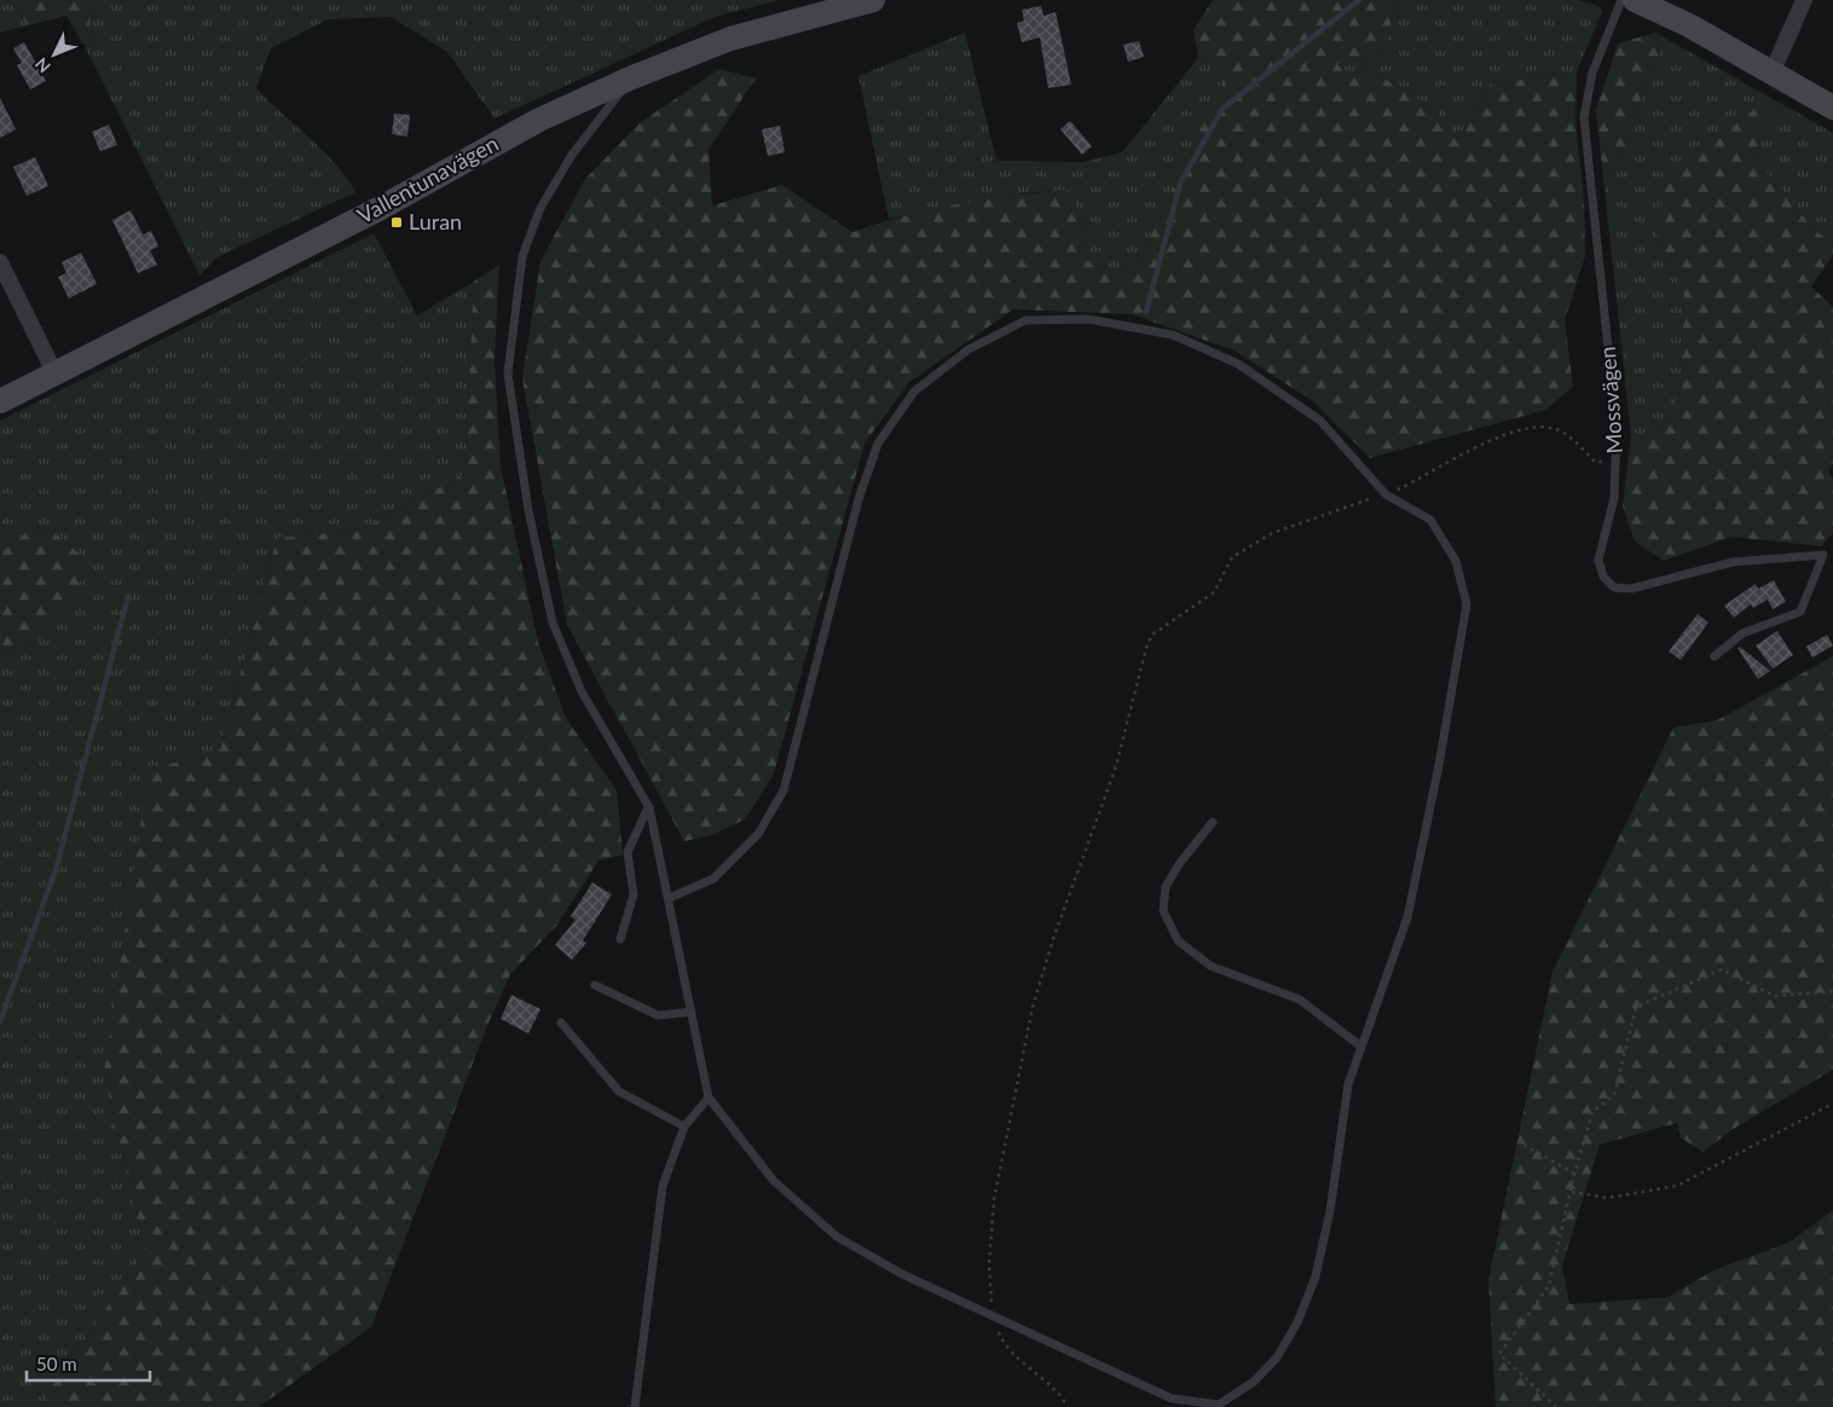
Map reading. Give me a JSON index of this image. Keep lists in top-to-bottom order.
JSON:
{
  "streets": {
    "main road": ["Vallentunavägen"],
    "lane": ["Mossvägen"]
  },
  "places": {
    "transit": ["Luran"]
  },
  "scale_bar": "50 m",
  "north": "bottom left"
}
